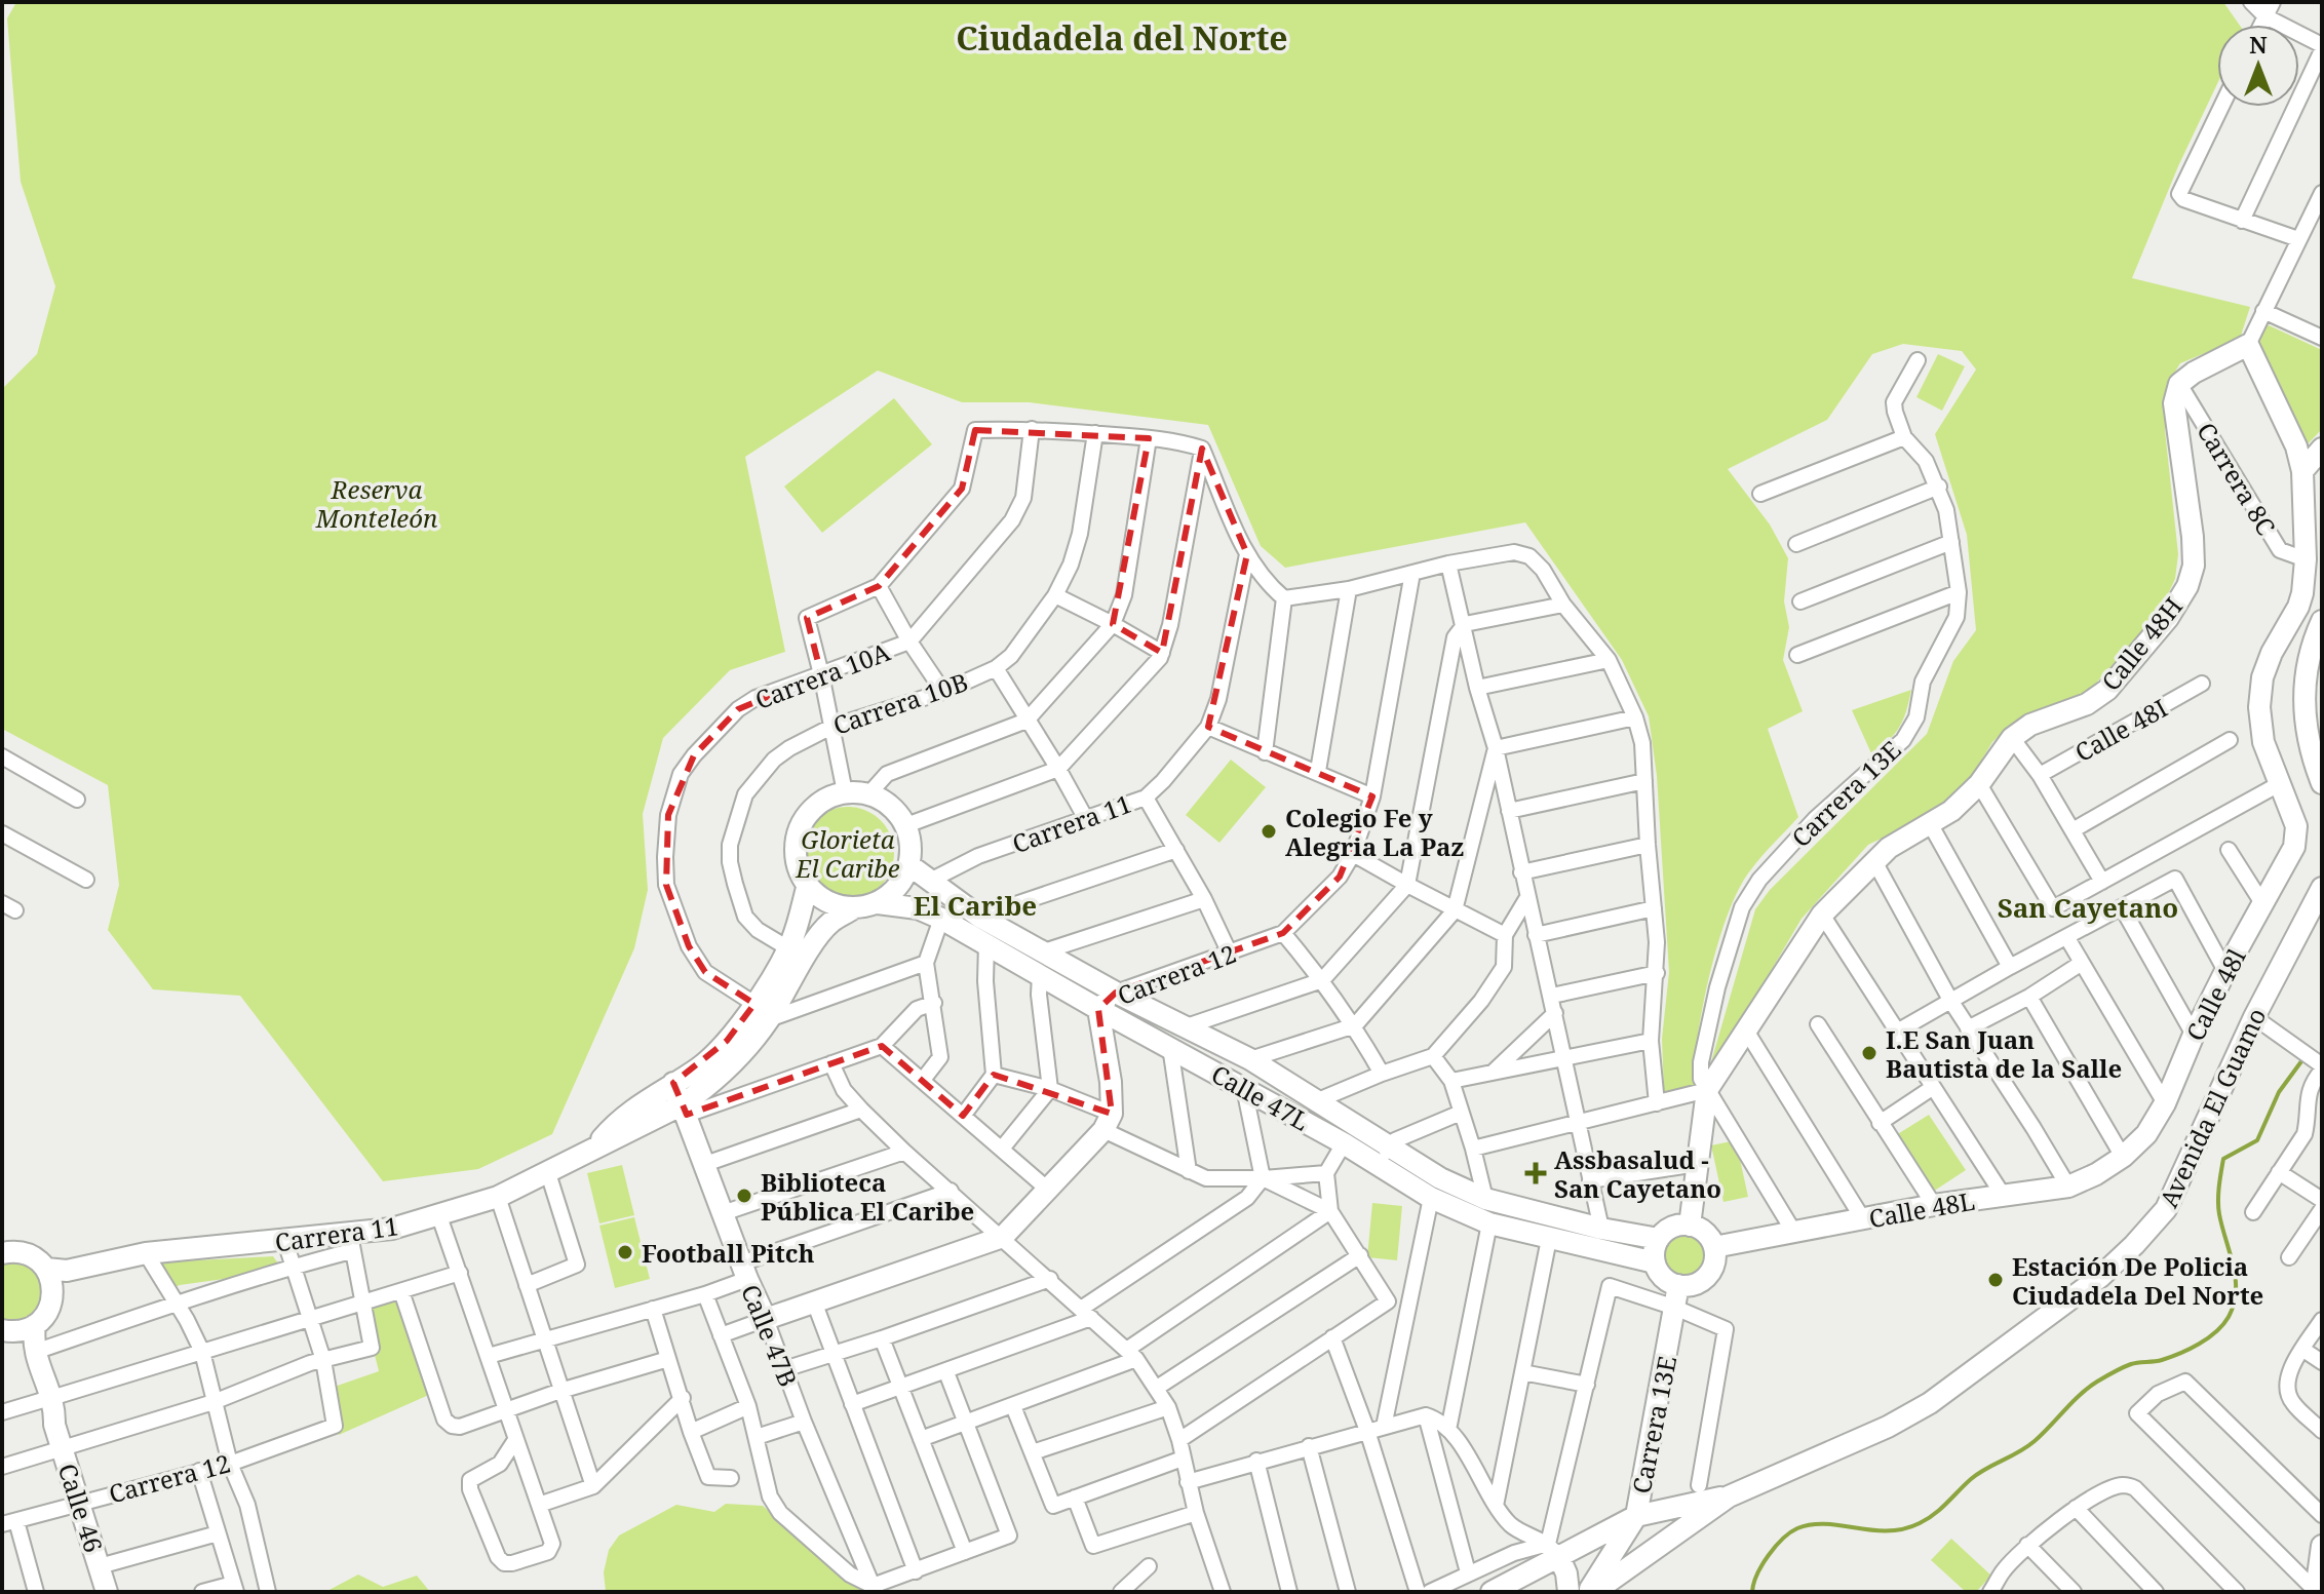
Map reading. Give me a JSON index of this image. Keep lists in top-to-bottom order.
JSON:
{
  "streets": {
    "street": [
      "Carrera 8C",
      "Calle 48H",
      "Carrera 10A",
      "Carrera 10B",
      "Calle 48I",
      "Carrera 13E",
      "Carrera 11",
      "Carrera 12",
      "Calle 48l",
      "Calle 47L",
      "Avenida El Guamo",
      "Calle 48L",
      "Calle 47B",
      "Calle 46"
    ]
  },
  "crossings": [
    ["Carrera 8C", "Calle 48H"],
    ["Calle 48H", "Carrera 13E"],
    ["Calle 48H", "Calle 47L"],
    ["Calle 48H", "Calle 48L"],
    ["Carrera 10A", "Carrera 11"],
    ["Carrera 10B", "Carrera 11"],
    ["Carrera 13E", "Calle 47L"],
    ["Carrera 13E", "Avenida El Guamo"],
    ["Carrera 13E", "Calle 48L"],
    ["Carrera 11", "Calle 47L"],
    ["Carrera 11", "Calle 47B"],
    ["Carrera 12", "Calle 47L"],
    ["Carrera 12", "Calle 46"],
    ["Calle 48l", "Calle 48L"],
    ["Calle 47L", "Calle 48L"]
  ],
  "districts": ["Ciudadela del Norte", "El Caribe", "San Cayetano"],
  "parks": ["Reserva Monteleón", "Glorieta El Caribe"],
  "places": {
    "other": [
      "Colegio Fe y Alegria La Paz",
      "I.E San Juan Bautista de la Salle",
      "Biblioteca Pública El Caribe",
      "Football Pitch",
      "Estación De Policia Ciudadela Del Norte"
    ],
    "health": ["Assbasalud - San Cayetano"]
  },
  "north": "top"
}
